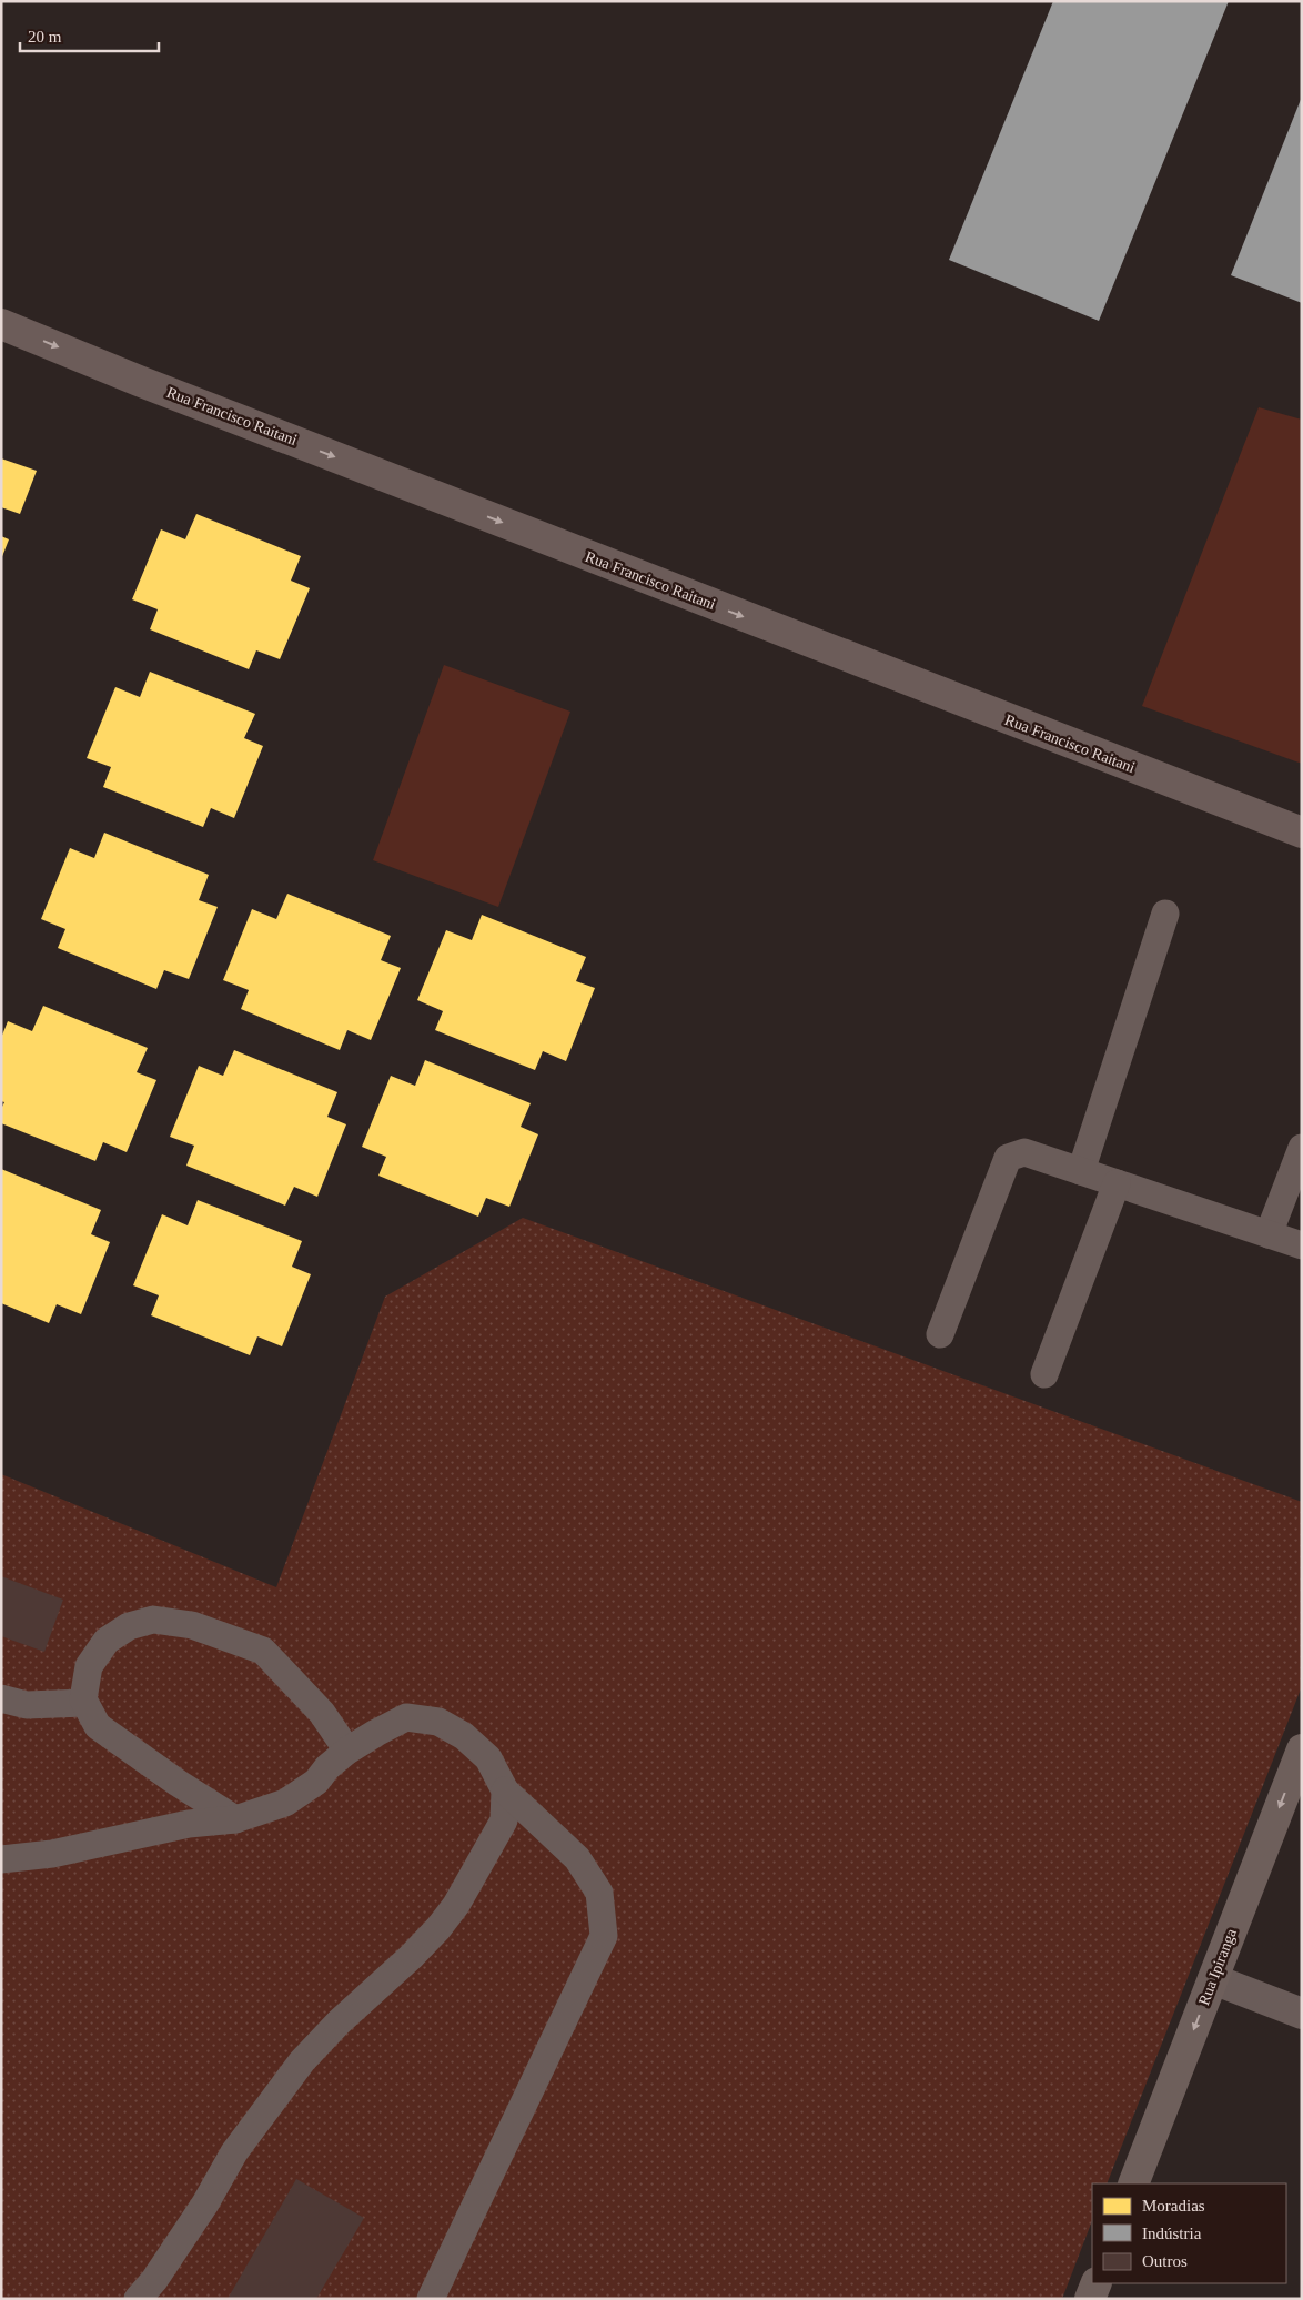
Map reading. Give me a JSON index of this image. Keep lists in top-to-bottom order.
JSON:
{
  "streets": {
    "main road": ["Rua Francisco Raitani", "Rua Ipiranga"]
  },
  "one_way": ["Rua Francisco Raitani", "Rua Ipiranga"],
  "legend": ["Moradias", "Indústria", "Outros"],
  "scale_bar": "20 m"
}
